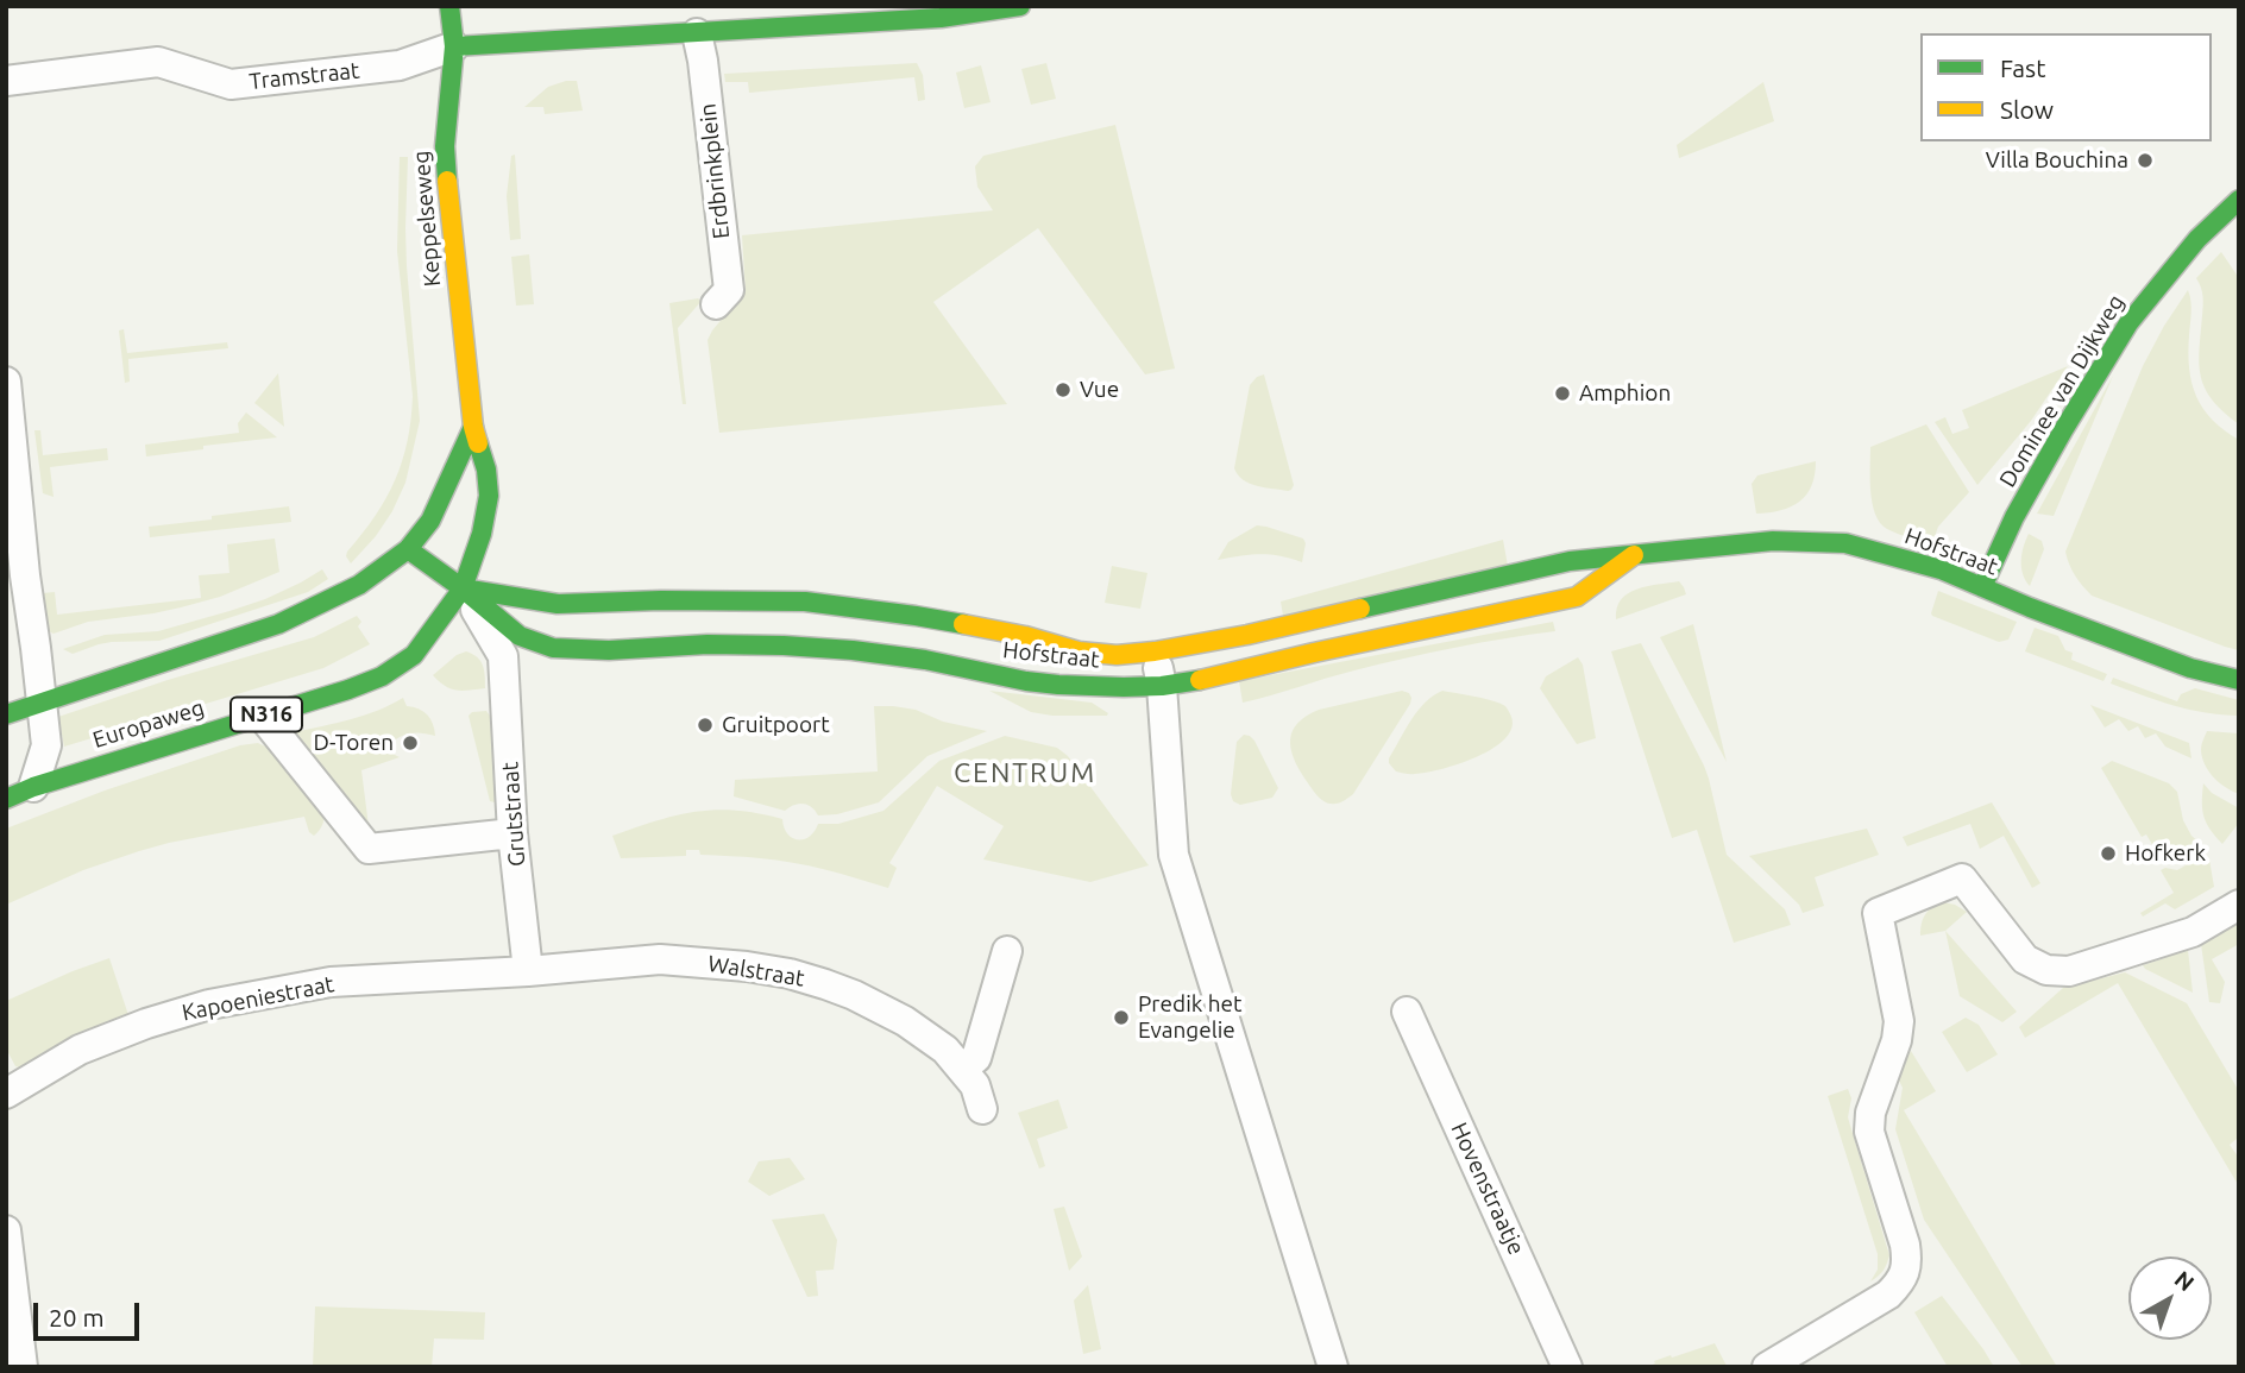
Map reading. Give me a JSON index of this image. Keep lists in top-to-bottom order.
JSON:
{
  "streets": {
    "street": [
      "Tramstraat",
      "Erdbrinkplein",
      "Keppelseweg",
      "Dominee van Dijkweg",
      "Hofstraat",
      "N316",
      "Europaweg",
      "Grutstraat",
      "Walstraat",
      "Kapoeniestraat",
      "Hovenstraatje"
    ]
  },
  "crossings": [
    ["Tramstraat", "Keppelseweg"],
    ["Keppelseweg", "Hofstraat"],
    ["Keppelseweg", "Europaweg"],
    ["Keppelseweg", "Grutstraat"],
    ["Dominee van Dijkweg", "Hofstraat"],
    ["Hofstraat", "Europaweg"],
    ["Hofstraat", "Grutstraat"],
    ["Europaweg", "Grutstraat"],
    ["Grutstraat", "Walstraat"],
    ["Grutstraat", "Kapoeniestraat"],
    ["Walstraat", "Kapoeniestraat"]
  ],
  "districts": ["CENTRUM"],
  "places": [
    "Villa Bouchina",
    "Vue",
    "Amphion",
    "Gruitpoort",
    "D-Toren",
    "Hofkerk",
    "Predik het Evangelie"
  ],
  "legend": ["Fast", "Slow"],
  "scale_bar": "20 m",
  "north": "top right"
}
